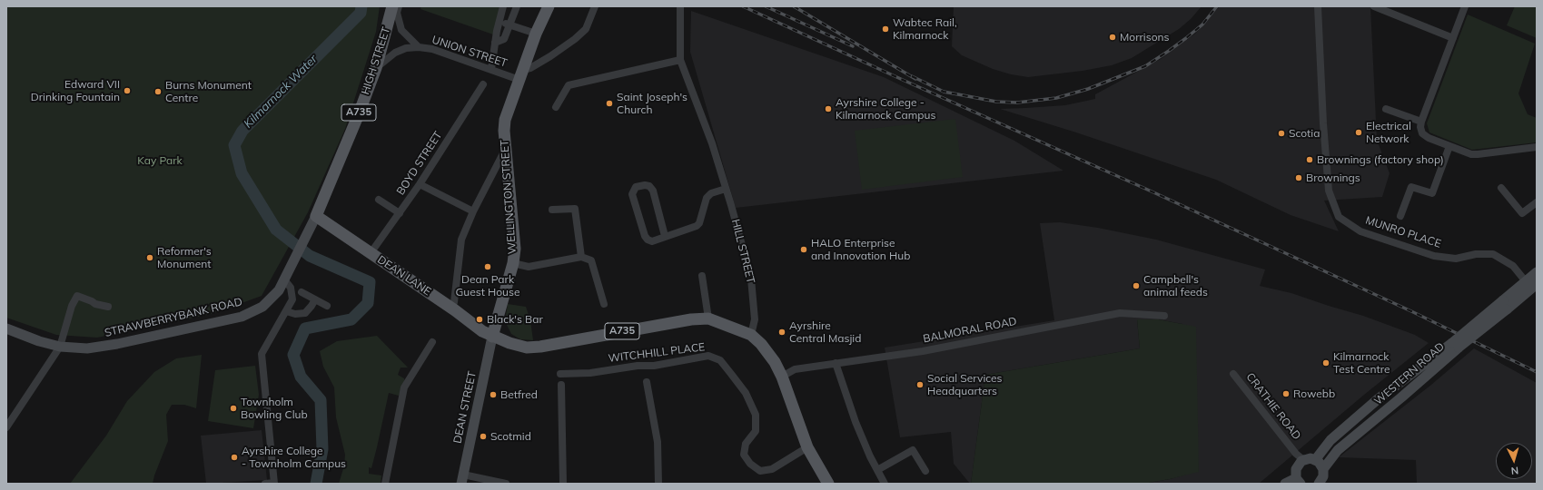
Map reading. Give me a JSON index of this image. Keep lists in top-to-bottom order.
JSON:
{
  "streets": {
    "main road": [
      "HIGH STREET",
      "A735",
      "WELLINGTON STREET",
      "DEAN LANE",
      "STRAWBERRYBANK ROAD",
      "WESTERN ROAD",
      "DEAN STREET"
    ],
    "street": [
      "UNION STREET",
      "BOYD STREET",
      "MUNRO PLACE",
      "HILL STREET",
      "BALMORAL ROAD",
      "WITCHHILL PLACE",
      "CRATHIE ROAD"
    ]
  },
  "crossings": [
    ["UNION STREET", "HIGH STREET"],
    ["UNION STREET", "WELLINGTON STREET"],
    ["HIGH STREET", "DEAN LANE"],
    ["HIGH STREET", "STRAWBERRYBANK ROAD"],
    ["A735", "WELLINGTON STREET"],
    ["A735", "HILL STREET"],
    ["A735", "DEAN LANE"],
    ["A735", "BALMORAL ROAD"],
    ["A735", "WITCHHILL PLACE"],
    ["A735", "DEAN STREET"],
    ["BOYD STREET", "DEAN LANE"],
    ["WELLINGTON STREET", "DEAN LANE"],
    ["WELLINGTON STREET", "DEAN STREET"],
    ["MUNRO PLACE", "WESTERN ROAD"],
    ["DEAN LANE", "STRAWBERRYBANK ROAD"],
    ["DEAN LANE", "DEAN STREET"],
    ["WESTERN ROAD", "CRATHIE ROAD"]
  ],
  "water": ["Kilmarnock Water"],
  "parks": ["Kay Park"],
  "places": [
    "Wabtec Rail, Kilmarnock",
    "Morrisons",
    "Edward VII Drinking Fountain",
    "Burns Monument Centre",
    "Saint Joseph's Church",
    "Ayrshire College - Kilmarnock Campus",
    "Electrical Network",
    "Scotia",
    "Brownings (factory shop)",
    "Brownings",
    "HALO Enterprise and Innovation Hub",
    "Reformer's Monument",
    "Dean Park Guest House",
    "Campbell's animal feeds",
    "Black's Bar",
    "Ayrshire Central Masjid",
    "Kilmarnock Test Centre",
    "Social Services Headquarters",
    "Rowebb",
    "Betfred",
    "Townholm Bowling Club",
    "Scotmid",
    "Ayrshire College - Townholm Campus"
  ],
  "north": "bottom"
}
